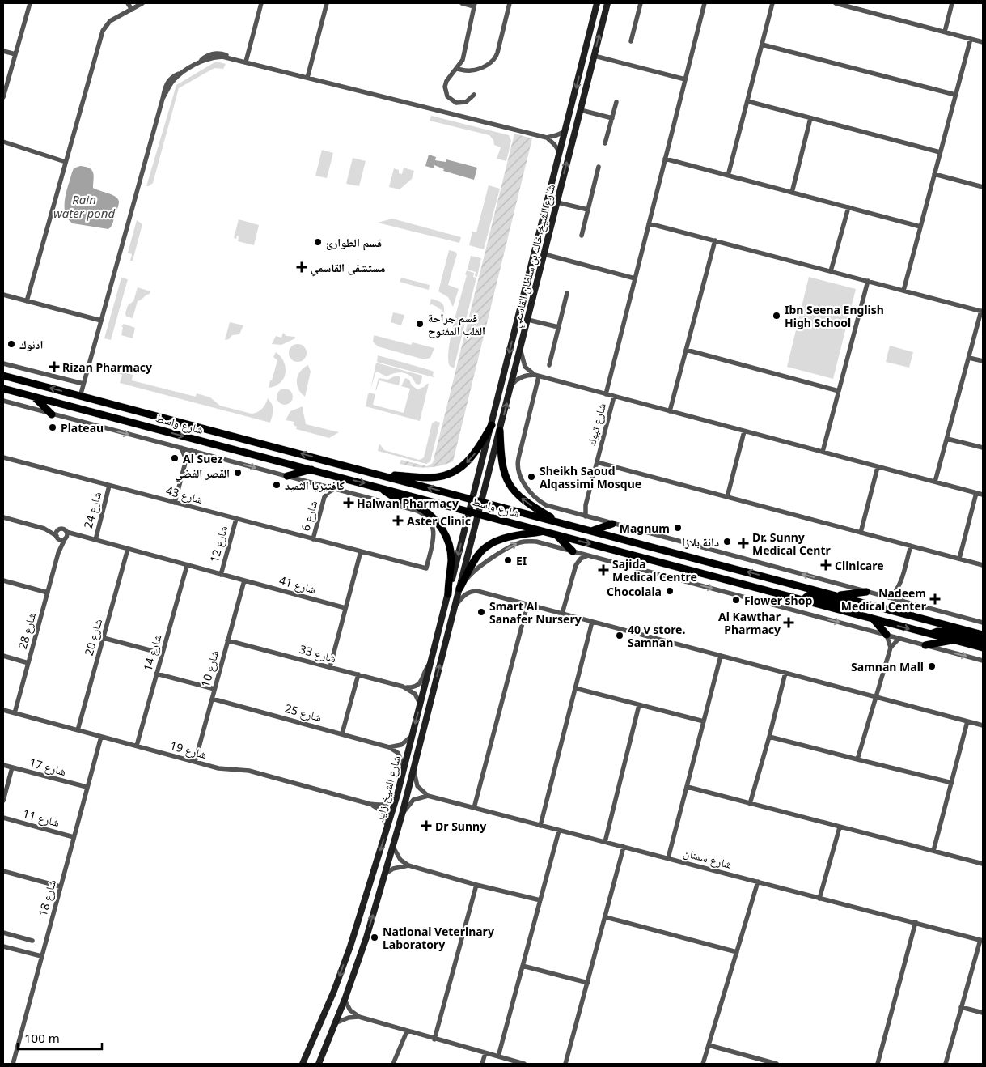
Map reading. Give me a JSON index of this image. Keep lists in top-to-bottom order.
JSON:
{
  "streets": {
    "main road": ["شارع الشيخ خالد بن سلطان القاسمي", "شارع واسط", "شارع الشيخ زايد"],
    "street": [
      "شارع تبوك",
      "شارع 43",
      "شارع 24",
      "شارع 6",
      "شارع 12",
      "شارع 41",
      "شارع 28",
      "شارع 20",
      "شارع 14",
      "شارع 33",
      "شارع 10",
      "شارع 25",
      "شارع 19",
      "شارع 17",
      "شارع 11",
      "شارع سمنان",
      "شارع 18"
    ]
  },
  "crossings": [
    ["شارع الشيخ خالد بن سلطان القاسمي", "شارع واسط"],
    ["شارع الشيخ خالد بن سلطان القاسمي", "شارع الشيخ زايد"],
    ["شارع واسط", "شارع الشيخ زايد"],
    ["شارع 43", "شارع 24"],
    ["شارع 43", "شارع 6"],
    ["شارع 43", "شارع 12"],
    ["شارع 24", "شارع 41"],
    ["شارع 12", "شارع 41"],
    ["شارع 41", "شارع 28"],
    ["شارع 41", "شارع 20"],
    ["شارع 41", "شارع 14"],
    ["شارع 41", "شارع 10"],
    ["شارع 28", "شارع 19"],
    ["شارع 20", "شارع 19"],
    ["شارع 14", "شارع 19"],
    ["شارع 33", "شارع 10"],
    ["شارع 33", "شارع الشيخ زايد"],
    ["شارع 10", "شارع 25"],
    ["شارع 10", "شارع 19"],
    ["شارع 19", "شارع 18"],
    ["شارع 17", "شارع 18"],
    ["شارع 11", "شارع 18"]
  ],
  "water": ["Rain water pond"],
  "places": {
    "other": [
      "قسم الطوارئ",
      "Ibn Seena English High School",
      "قسم جراحة القلب المفتوح",
      "ادنوك",
      "Plateau",
      "Al Suez",
      "القصر الفضي",
      "Sheikh Saoud Alqassimi Mosque",
      "كافتيريا الثميد",
      "Magnum",
      "دانة بلازا",
      "EI",
      "Chocolala",
      "Flower shop",
      "Smart Al Sanafer Nursery",
      "40 v store. Samnan",
      "Samnan Mall",
      "National Veterinary Laboratory"
    ],
    "health": [
      "مستشفى القاسمي",
      "Rizan Pharmacy",
      "Halwan Pharmacy",
      "Aster Clinic",
      "Dr. Sunny Medical Centr",
      "Clinicare",
      "Sajida Medical Centre",
      "Nadeem Medical Center",
      "Al Kawthar Pharmacy",
      "Dr Sunny"
    ]
  },
  "scale_bar": "100 m"
}
